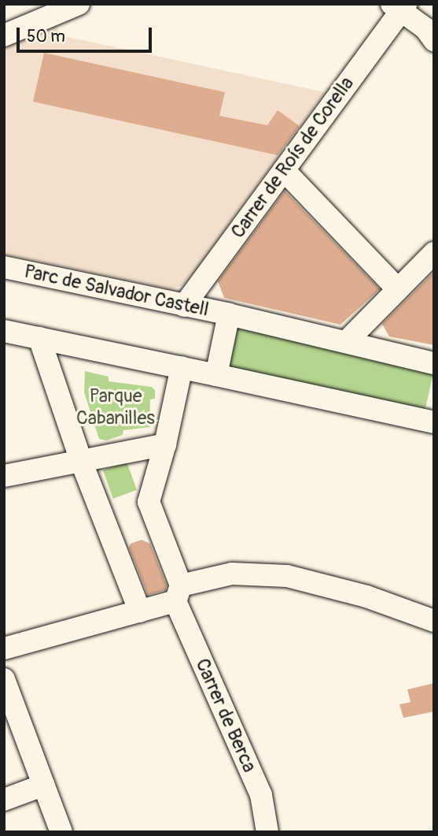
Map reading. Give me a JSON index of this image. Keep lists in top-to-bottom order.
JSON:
{
  "streets": {
    "street": ["Carrer de Roís de Corella", "Parc de Salvador Castell", "Carrer de Berca"]
  },
  "crossings": [
    ["Carrer de Roís de Corella", "Parc de Salvador Castell"]
  ],
  "parks": ["Parque Cabanilles"],
  "scale_bar": "50 m"
}
